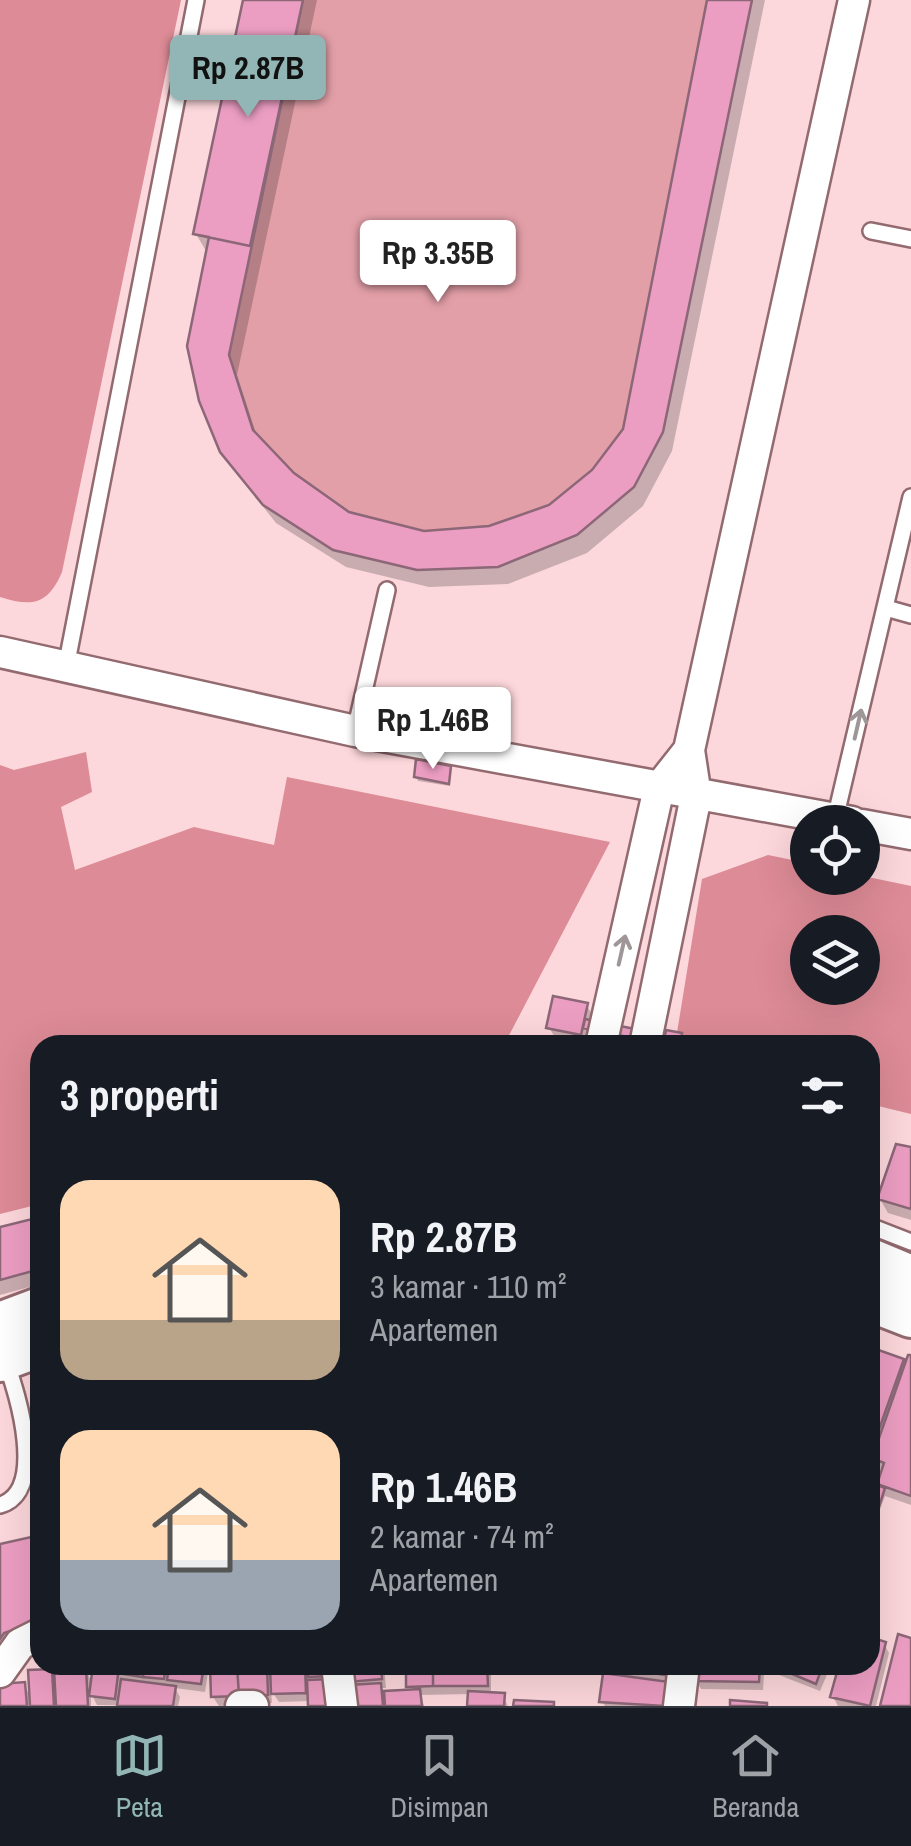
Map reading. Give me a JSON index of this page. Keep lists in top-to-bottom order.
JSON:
{
  "page": {
    "price": ["Rp 2.87B", "Rp 3.35B", "Rp 1.46B"],
    "heading": "3 properti",
    "list": [
      {
        "name": "Rp 2.87B",
        "note": "3 kamar · 110 m² · Apartemen"
      },
      {
        "name": "Rp 1.46B",
        "note": "2 kamar · 74 m² · Apartemen"
      }
    ],
    "tabs": ["Peta", "Disimpan", "Beranda"]
  }
}
